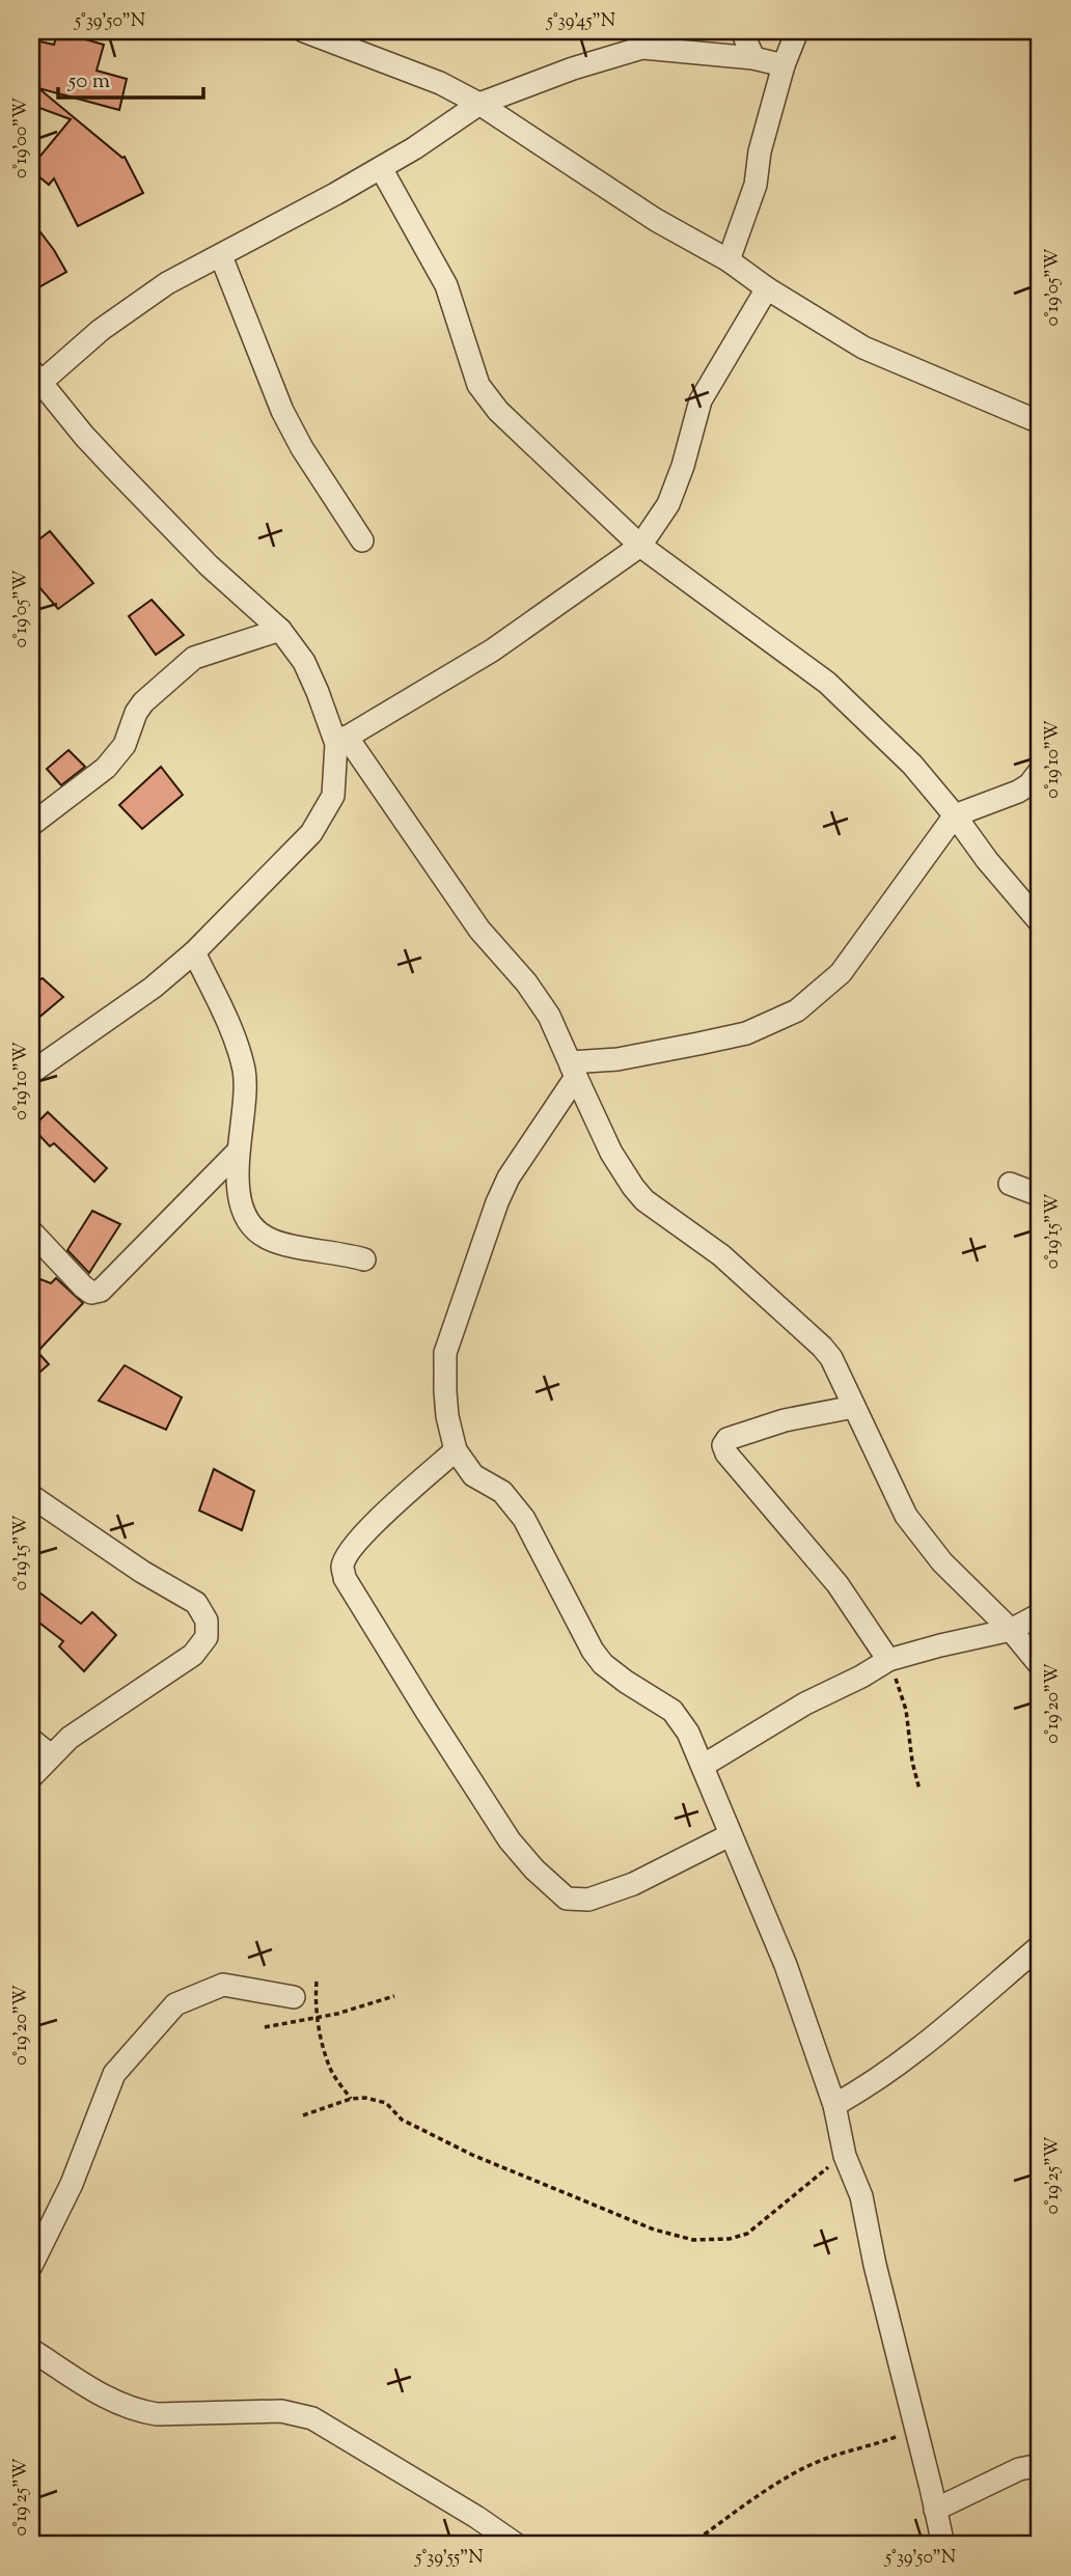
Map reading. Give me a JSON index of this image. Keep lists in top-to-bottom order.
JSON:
{
  "scale_bar": "50 m",
  "coordinates": [
    "5°39'50\"N",
    "5°39'45\"N",
    "0°19'00\"W",
    "0°19'05\"W",
    "0°19'10\"W",
    "0°19'15\"W",
    "0°19'20\"W",
    "0°19'25\"W",
    "5°39'55\"N"
  ]
}
